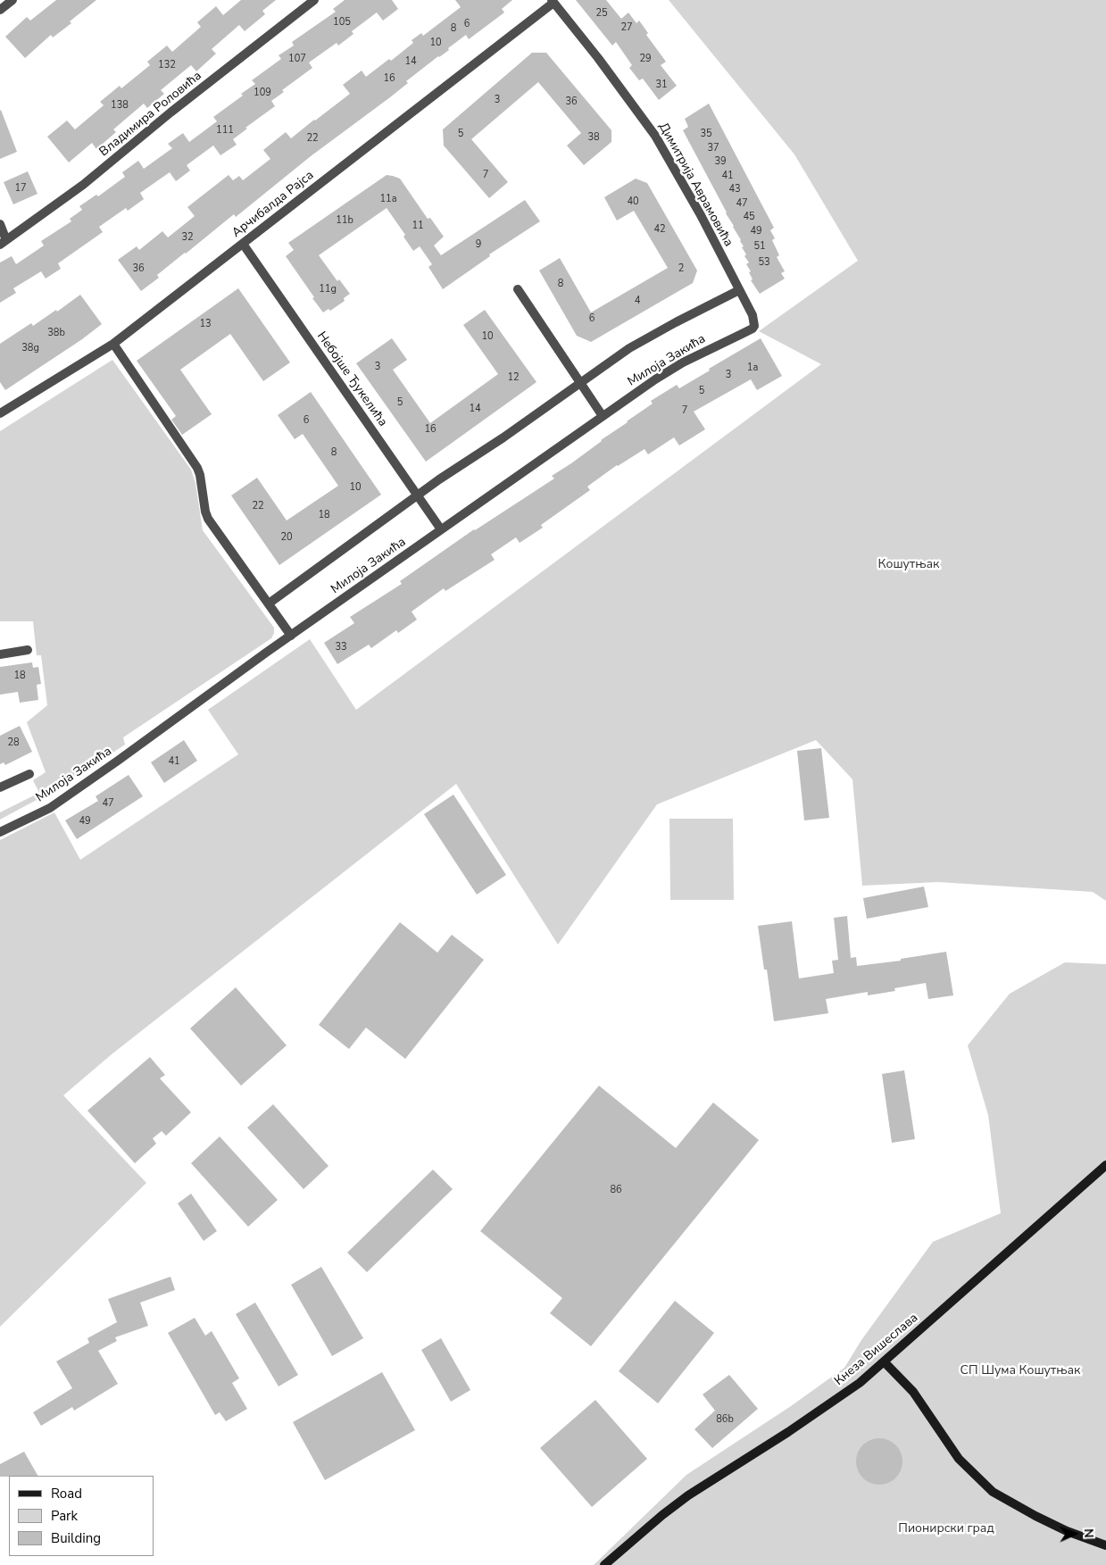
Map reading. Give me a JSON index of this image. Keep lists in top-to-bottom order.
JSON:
{
  "streets": {
    "main road": ["Кнеза Вишеслава"],
    "street": [
      "Владимира Роловића",
      "Димитрија Аврамовића",
      "Арчибалда Рајса",
      "Милоја Закића",
      "Небојше Ђукелића"
    ]
  },
  "crossings": [
    ["Димитрија Аврамовића", "Арчибалда Рајса"],
    ["Димитрија Аврамовића", "Милоја Закића"],
    ["Арчибалда Рајса", "Небојше Ђукелића"],
    ["Милоја Закића", "Небојше Ђукелића"]
  ],
  "parks": ["Кошутњак", "СП Шума Кошутњак", "Пионирски град"],
  "house_numbers": [
    "25",
    "105",
    "6",
    "27",
    "8",
    "10",
    "107",
    "29",
    "14",
    "132",
    "16",
    "31",
    "109",
    "3",
    "36",
    "138",
    "111",
    "5",
    "35",
    "38",
    "22",
    "37",
    "39",
    "7",
    "41",
    "17",
    "43",
    "11a",
    "40",
    "47",
    "45",
    "11b",
    "11",
    "42",
    "49",
    "32",
    "9",
    "51",
    "53",
    "36",
    "2",
    "8",
    "11g",
    "4",
    "6",
    "13",
    "38b",
    "10",
    "38g",
    "3",
    "1a",
    "3",
    "12",
    "5",
    "5",
    "14",
    "7",
    "6",
    "16",
    "8",
    "10",
    "22",
    "18",
    "20",
    "33",
    "18",
    "28",
    "41",
    "47",
    "49",
    "86",
    "86b"
  ],
  "legend": ["Road", "Park", "Building"],
  "north": "right"
}
